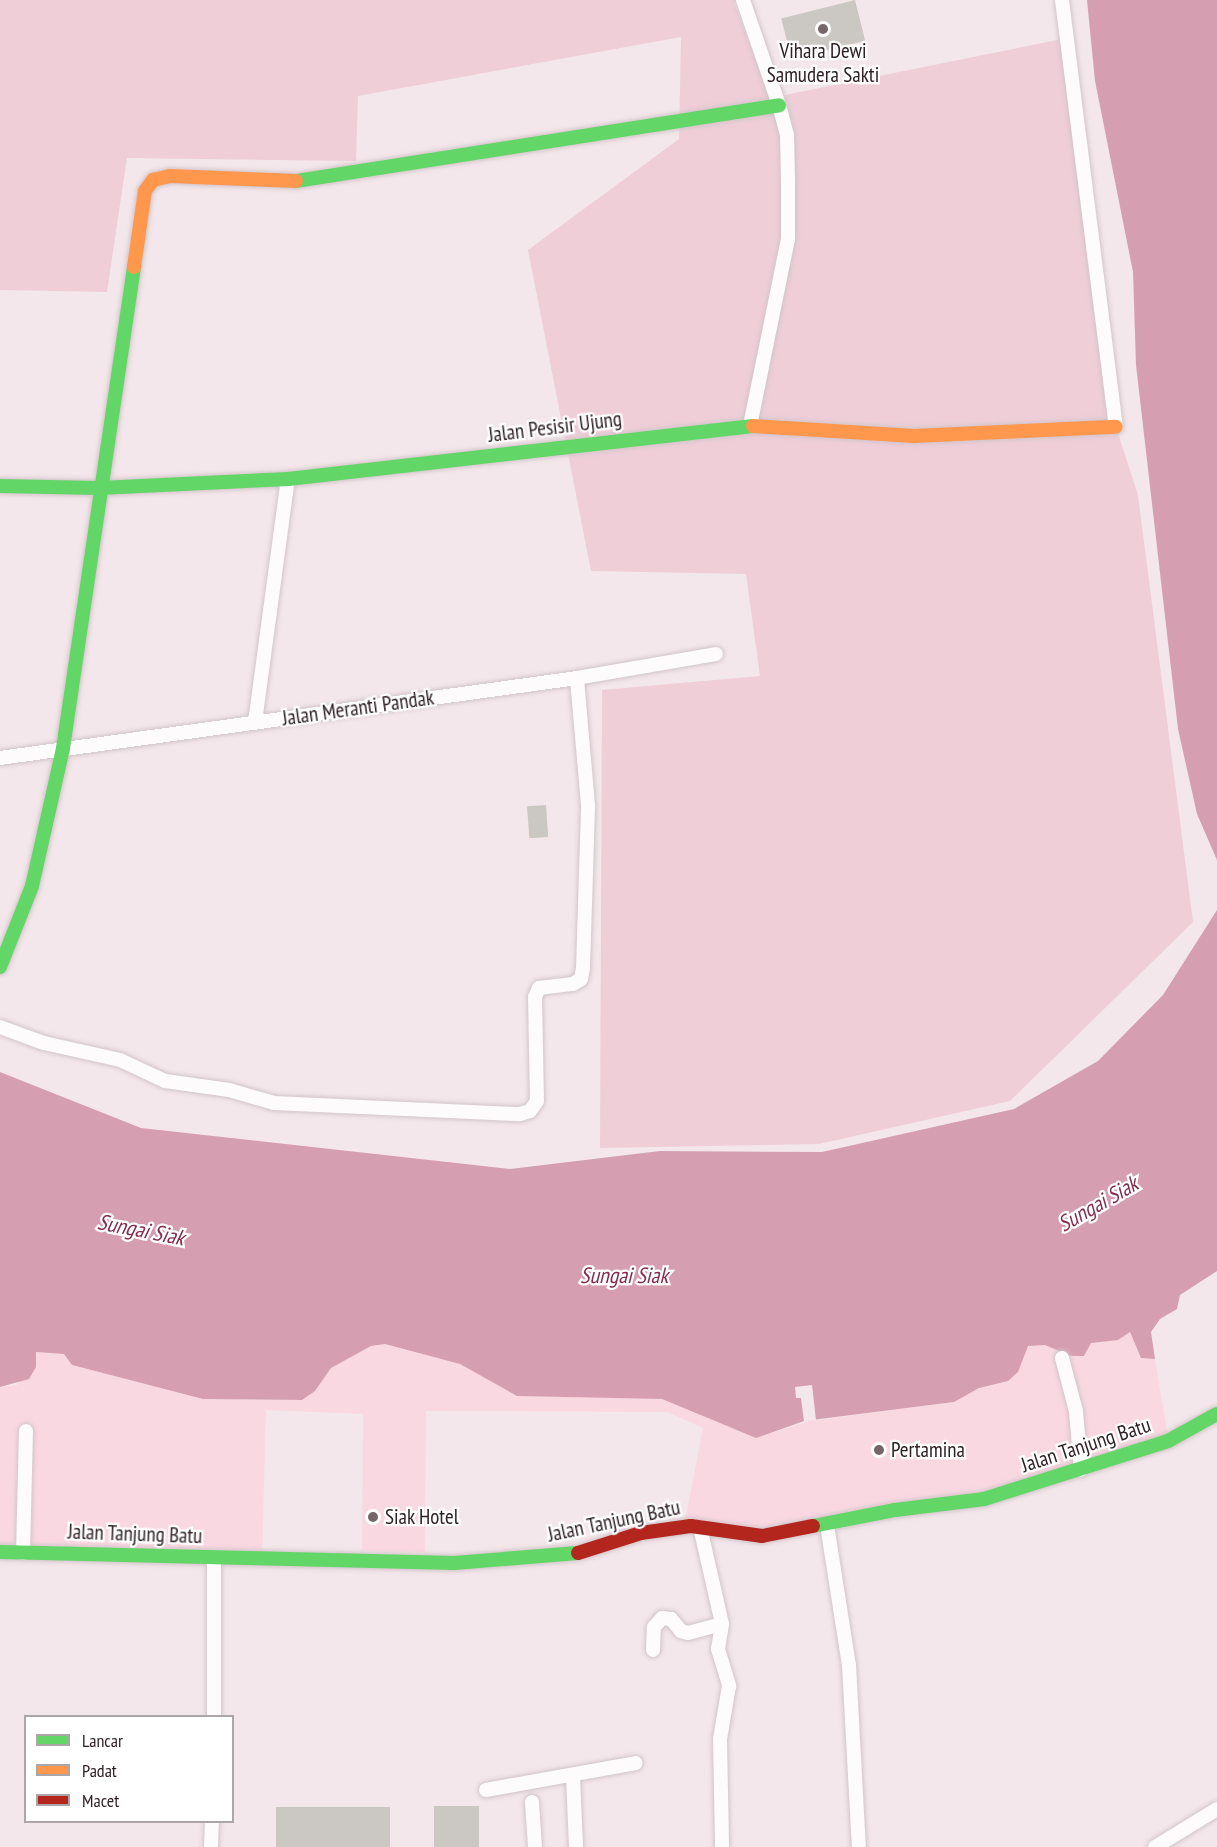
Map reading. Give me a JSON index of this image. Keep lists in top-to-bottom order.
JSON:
{
  "streets": {
    "street": ["Jalan Pesisir Ujung", "Jalan Meranti Pandak", "Jalan Tanjung Batu"]
  },
  "water": ["Sungai Siak"],
  "places": ["Vihara Dewi Samudera Sakti", "Pertamina", "Siak Hotel"],
  "legend": ["Lancar", "Padat", "Macet"]
}
